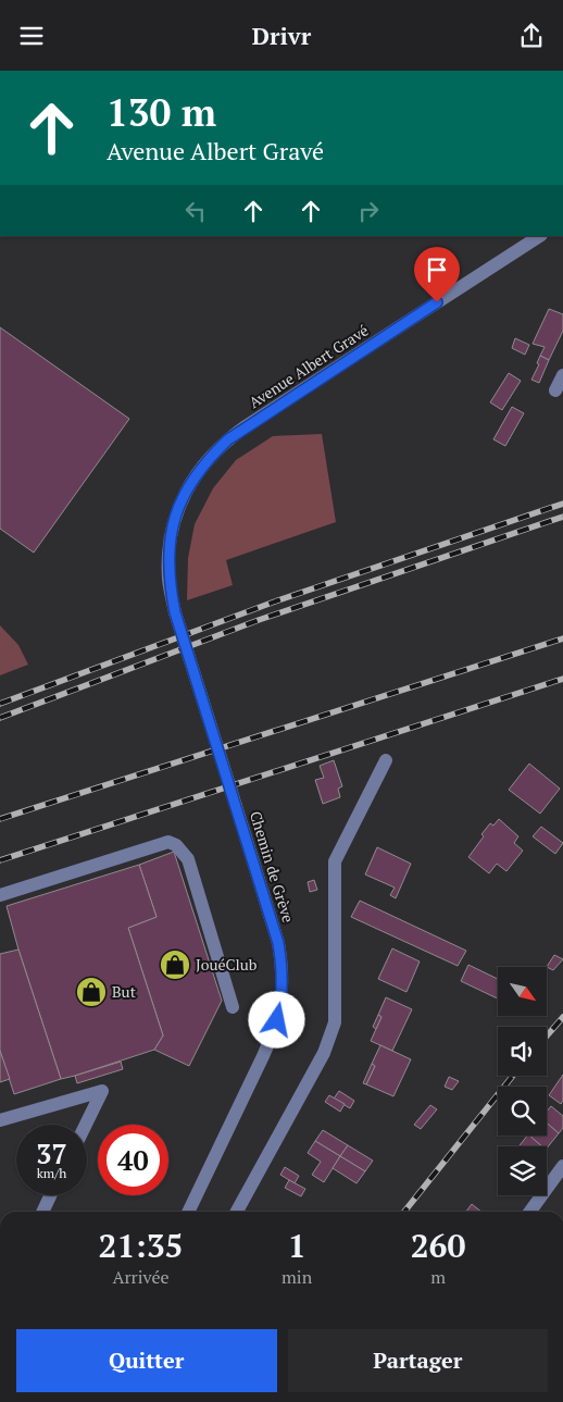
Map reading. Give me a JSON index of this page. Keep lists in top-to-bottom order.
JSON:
{
  "streets": {
    "street": ["Avenue Albert Gravé", "Chemin de Grève"]
  },
  "crossings": [
    ["Avenue Albert Gravé", "Chemin de Grève"]
  ],
  "places": {
    "shop": ["JouéClub", "But"]
  },
  "north": "bottom right",
  "page": {
    "header": "Drivr",
    "turn": ["130 m", "Avenue Albert Gravé"],
    "speed": "37 km/h",
    "limit": "40",
    "eta": [
      "21:35",
      "Arrivée",
      "1",
      "min",
      "260",
      "m"
    ],
    "buttons": ["Quitter", "Partager"]
  }
}
